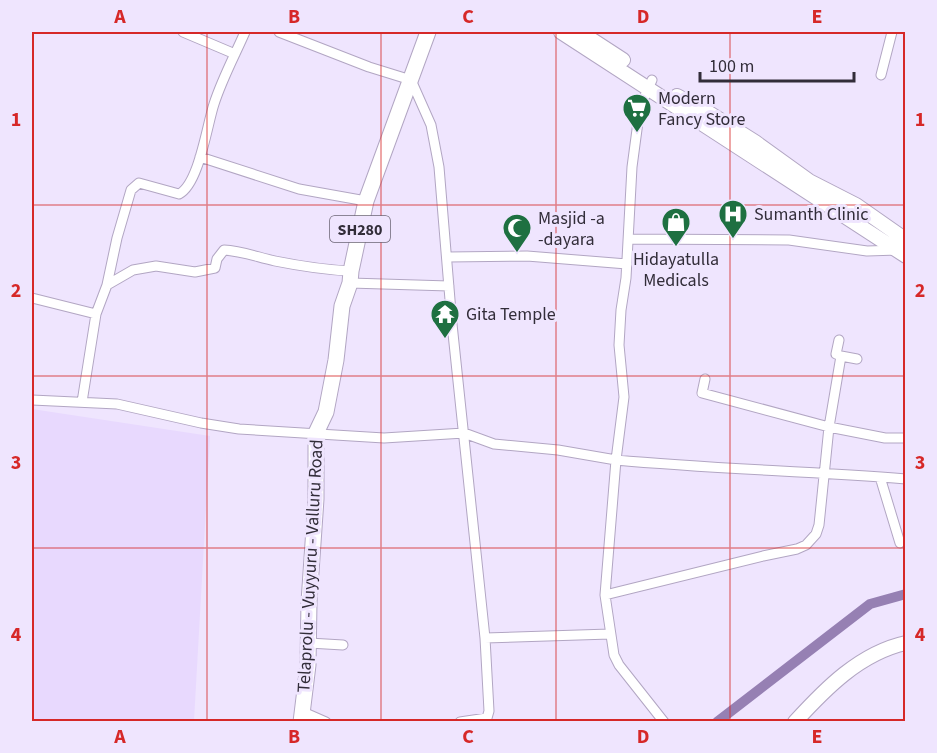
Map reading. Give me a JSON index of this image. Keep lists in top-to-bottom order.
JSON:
{
  "streets": {
    "main road": ["SH280", "Telaprolu - Vuyyuru - Valluru Road"]
  },
  "places": {
    "supermarket": ["Modern Fancy Store"],
    "hospital": ["Sumanth Clinic"],
    "shop": ["Hidayatulla Medicals"],
    "mosque": ["Masjid -a -dayara"],
    "temple": ["Gita Temple"]
  },
  "scale_bar": "100 m",
  "grid": {
    "columns": [
      "A",
      "B",
      "C",
      "D",
      "E"
    ],
    "rows": [
      "1",
      "2",
      "3",
      "4"
    ]
  }
}
